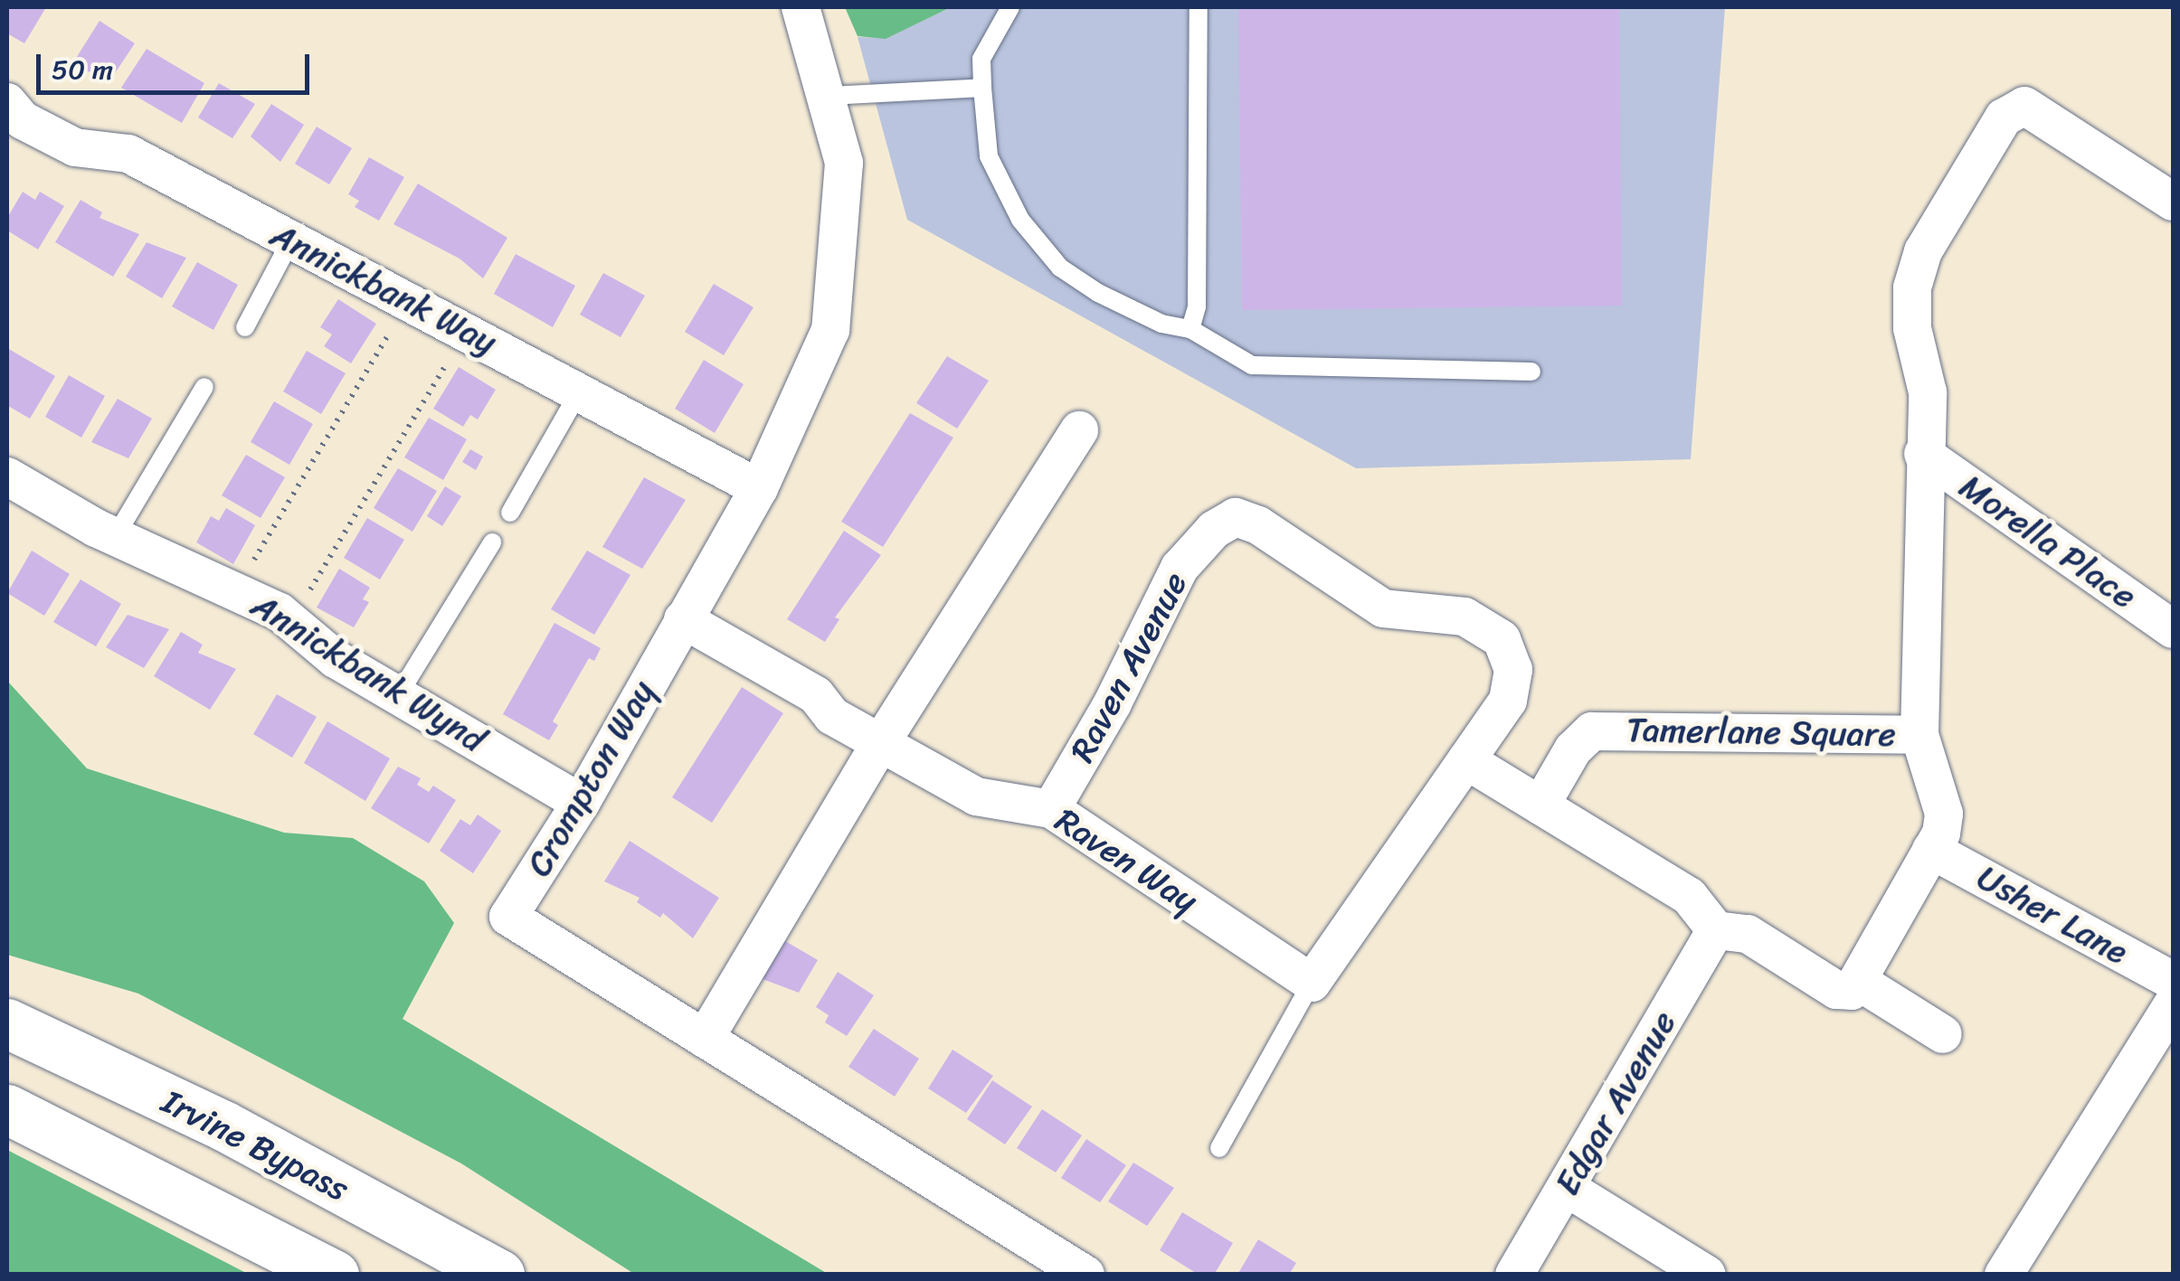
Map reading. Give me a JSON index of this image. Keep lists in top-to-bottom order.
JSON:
{
  "streets": {
    "highway": ["Irvine Bypass"],
    "street": [
      "Annickbank Way",
      "Morella Place",
      "Raven Avenue",
      "Annickbank Wynd",
      "Tamerlane Square",
      "Crompton Way",
      "Raven Way",
      "Usher Lane",
      "Edgar Avenue"
    ]
  },
  "crossings": [
    ["Annickbank Way", "Crompton Way"],
    ["Raven Avenue", "Raven Way"],
    ["Annickbank Wynd", "Crompton Way"],
    ["Crompton Way", "Raven Way"]
  ],
  "scale_bar": "50 m"
}
